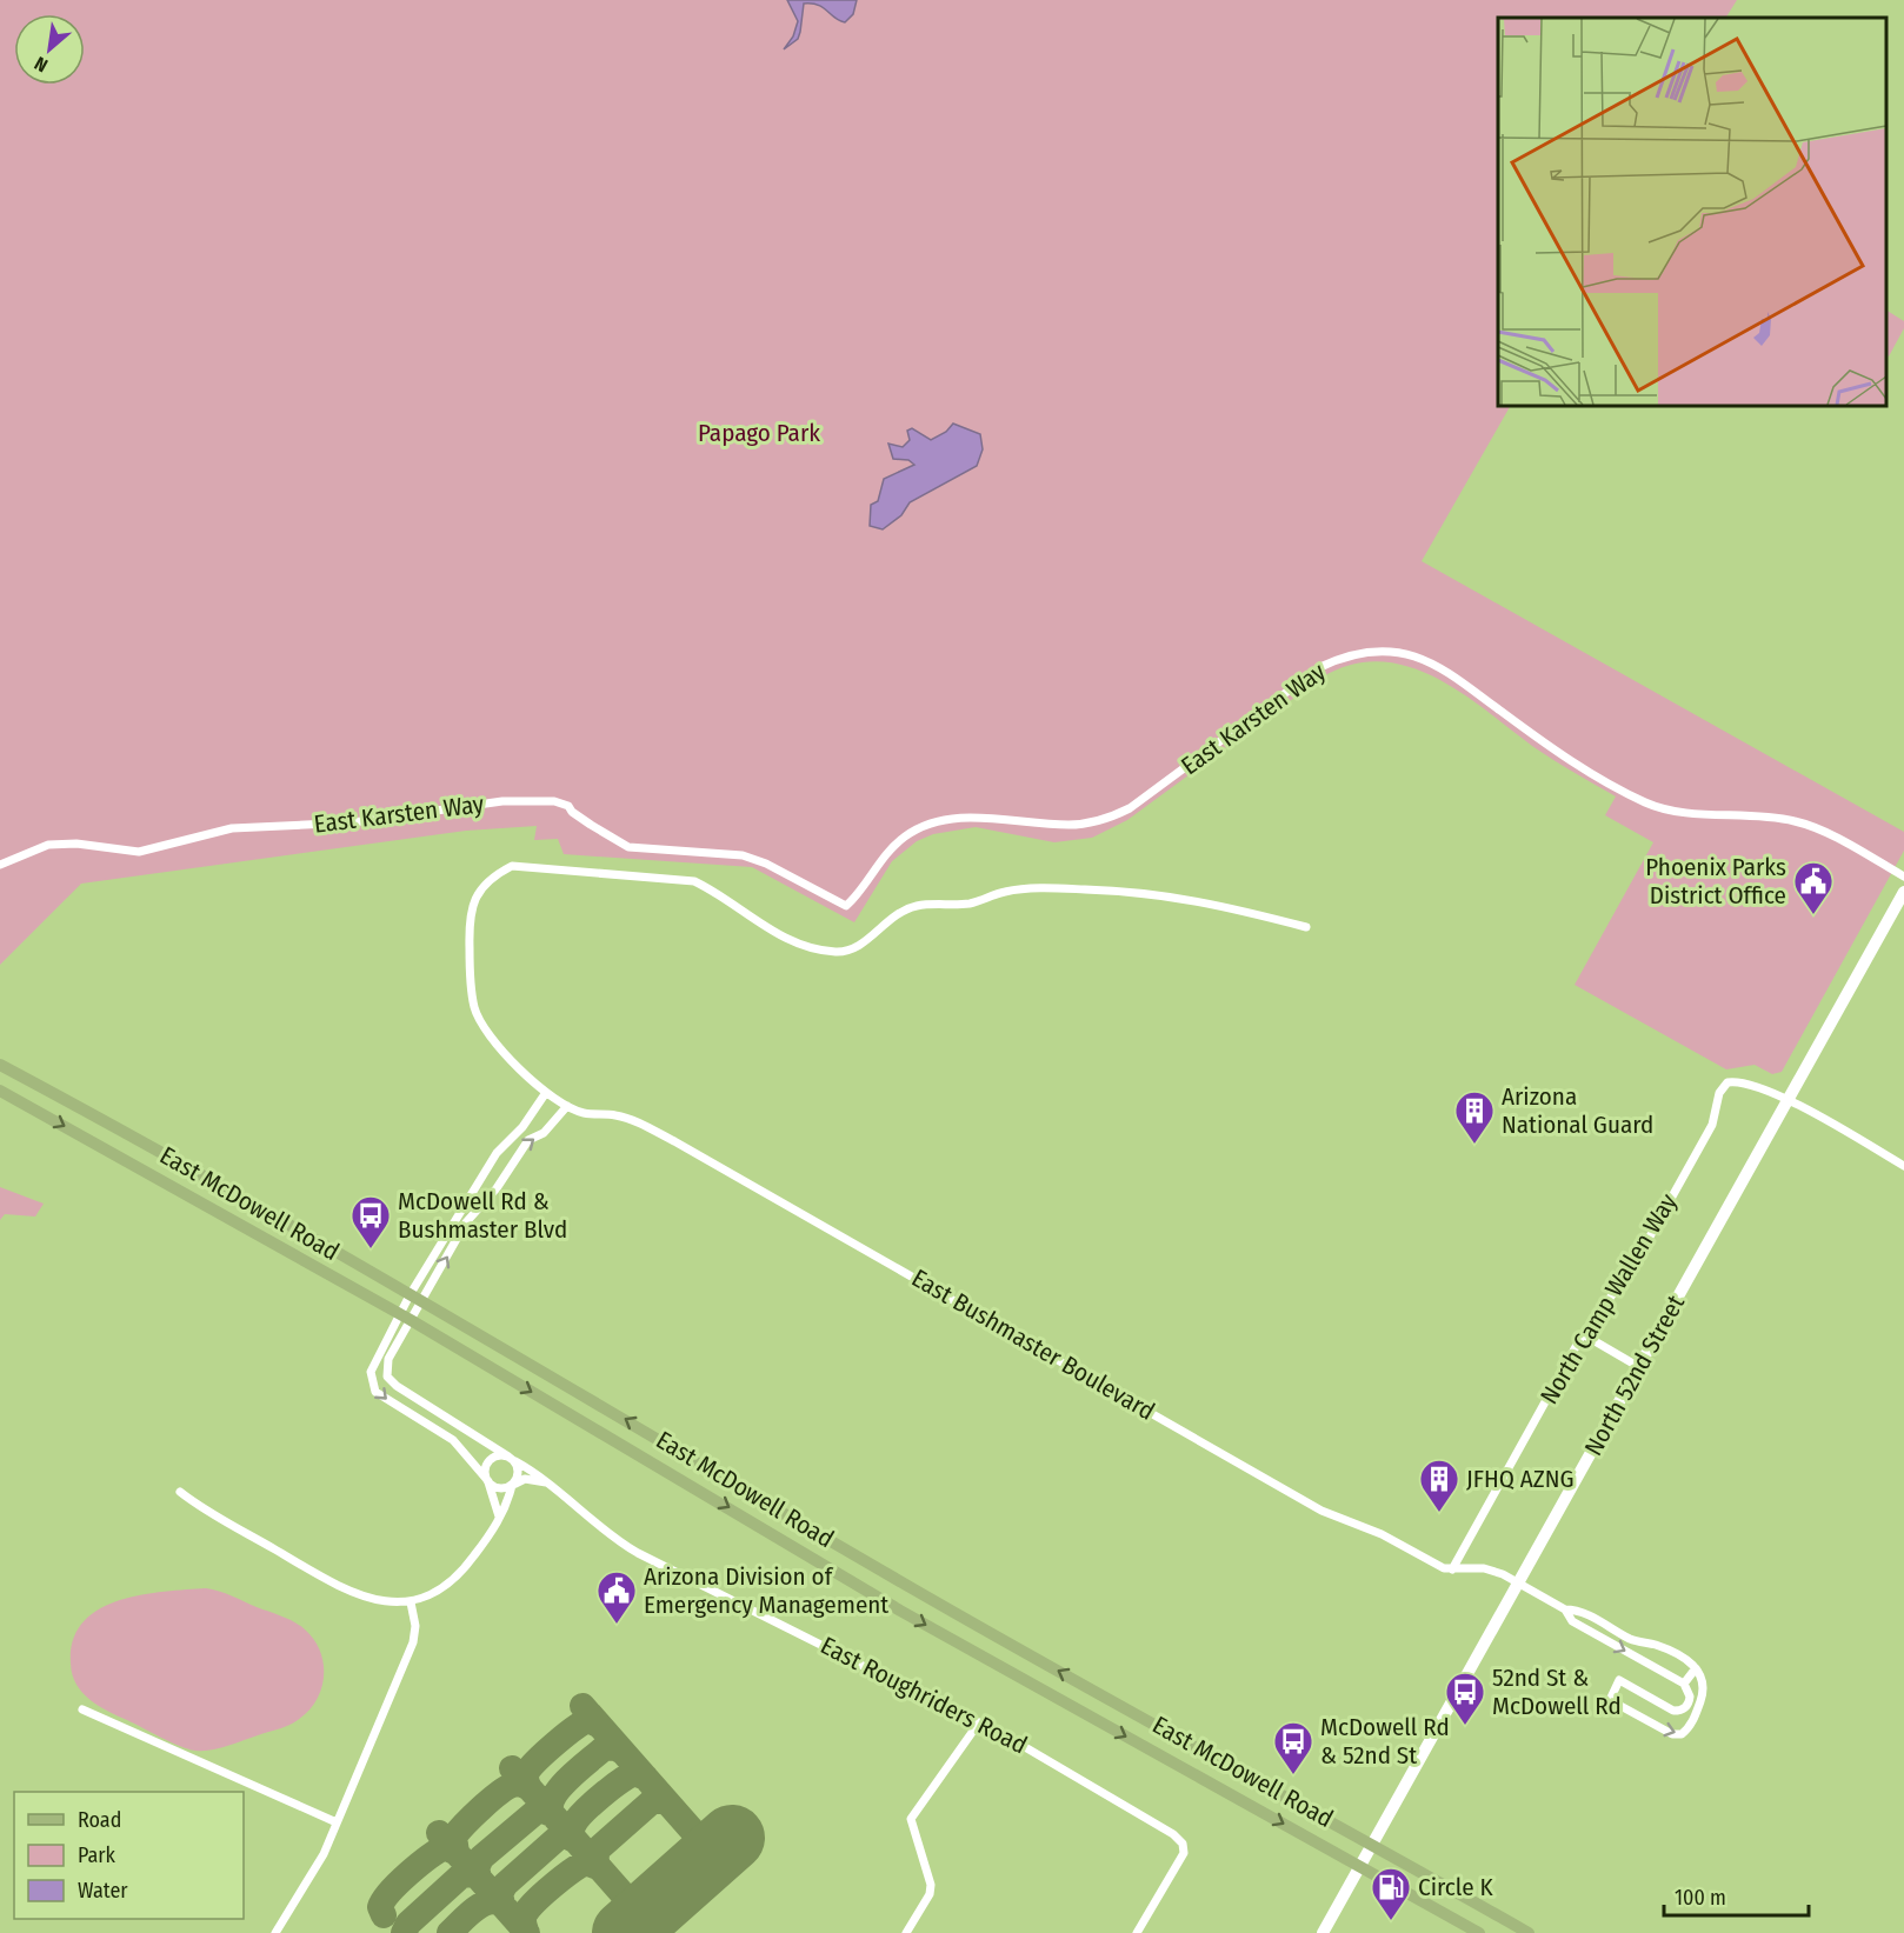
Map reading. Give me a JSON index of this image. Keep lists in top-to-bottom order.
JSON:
{
  "streets": {
    "main road": ["East McDowell Road", "North 52nd Street"],
    "street": [
      "East Karsten Way",
      "North Camp Wallen Way",
      "East Bushmaster Boulevard",
      "East Roughriders Road"
    ]
  },
  "crossings": [
    ["East McDowell Road", "North 52nd Street"],
    ["North Camp Wallen Way", "East Bushmaster Boulevard"],
    ["North Camp Wallen Way", "North 52nd Street"],
    ["East Bushmaster Boulevard", "North 52nd Street"]
  ],
  "parks": ["Papago Park"],
  "places": {
    "public building": ["Phoenix Parks District Office", "Arizona Division of Emergency Management"],
    "building": ["Arizona National Guard", "JFHQ AZNG"],
    "bus stop": ["McDowell Rd & Bushmaster Blvd", "52nd St & McDowell Rd", "McDowell Rd & 52nd St"],
    "fuel station": ["Circle K"]
  },
  "legend": ["Road", "Park", "Water"],
  "scale_bar": "100 m",
  "north": "bottom left"
}
